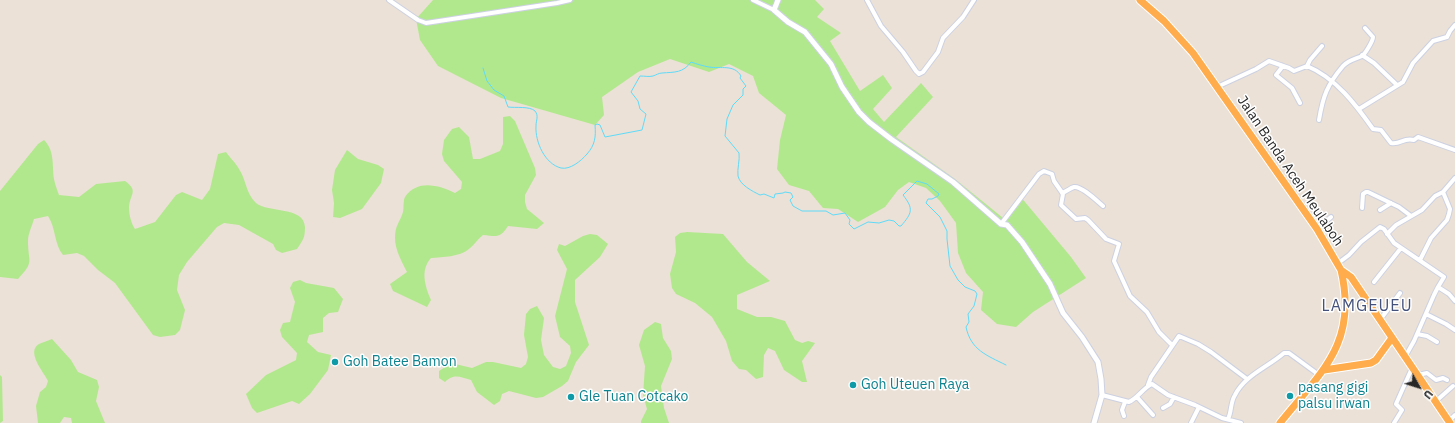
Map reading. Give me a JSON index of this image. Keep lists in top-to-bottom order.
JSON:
{
  "streets": {
    "highway": ["Jalan Banda Aceh Meulaboh"]
  },
  "districts": ["LAMGEUEU"],
  "places": [
    "Goh Batee Bamon",
    "Goh Uteuen Raya",
    "pasang gigi palsu irwan",
    "Gle Tuan Cotcako"
  ],
  "north": "bottom right"
}
